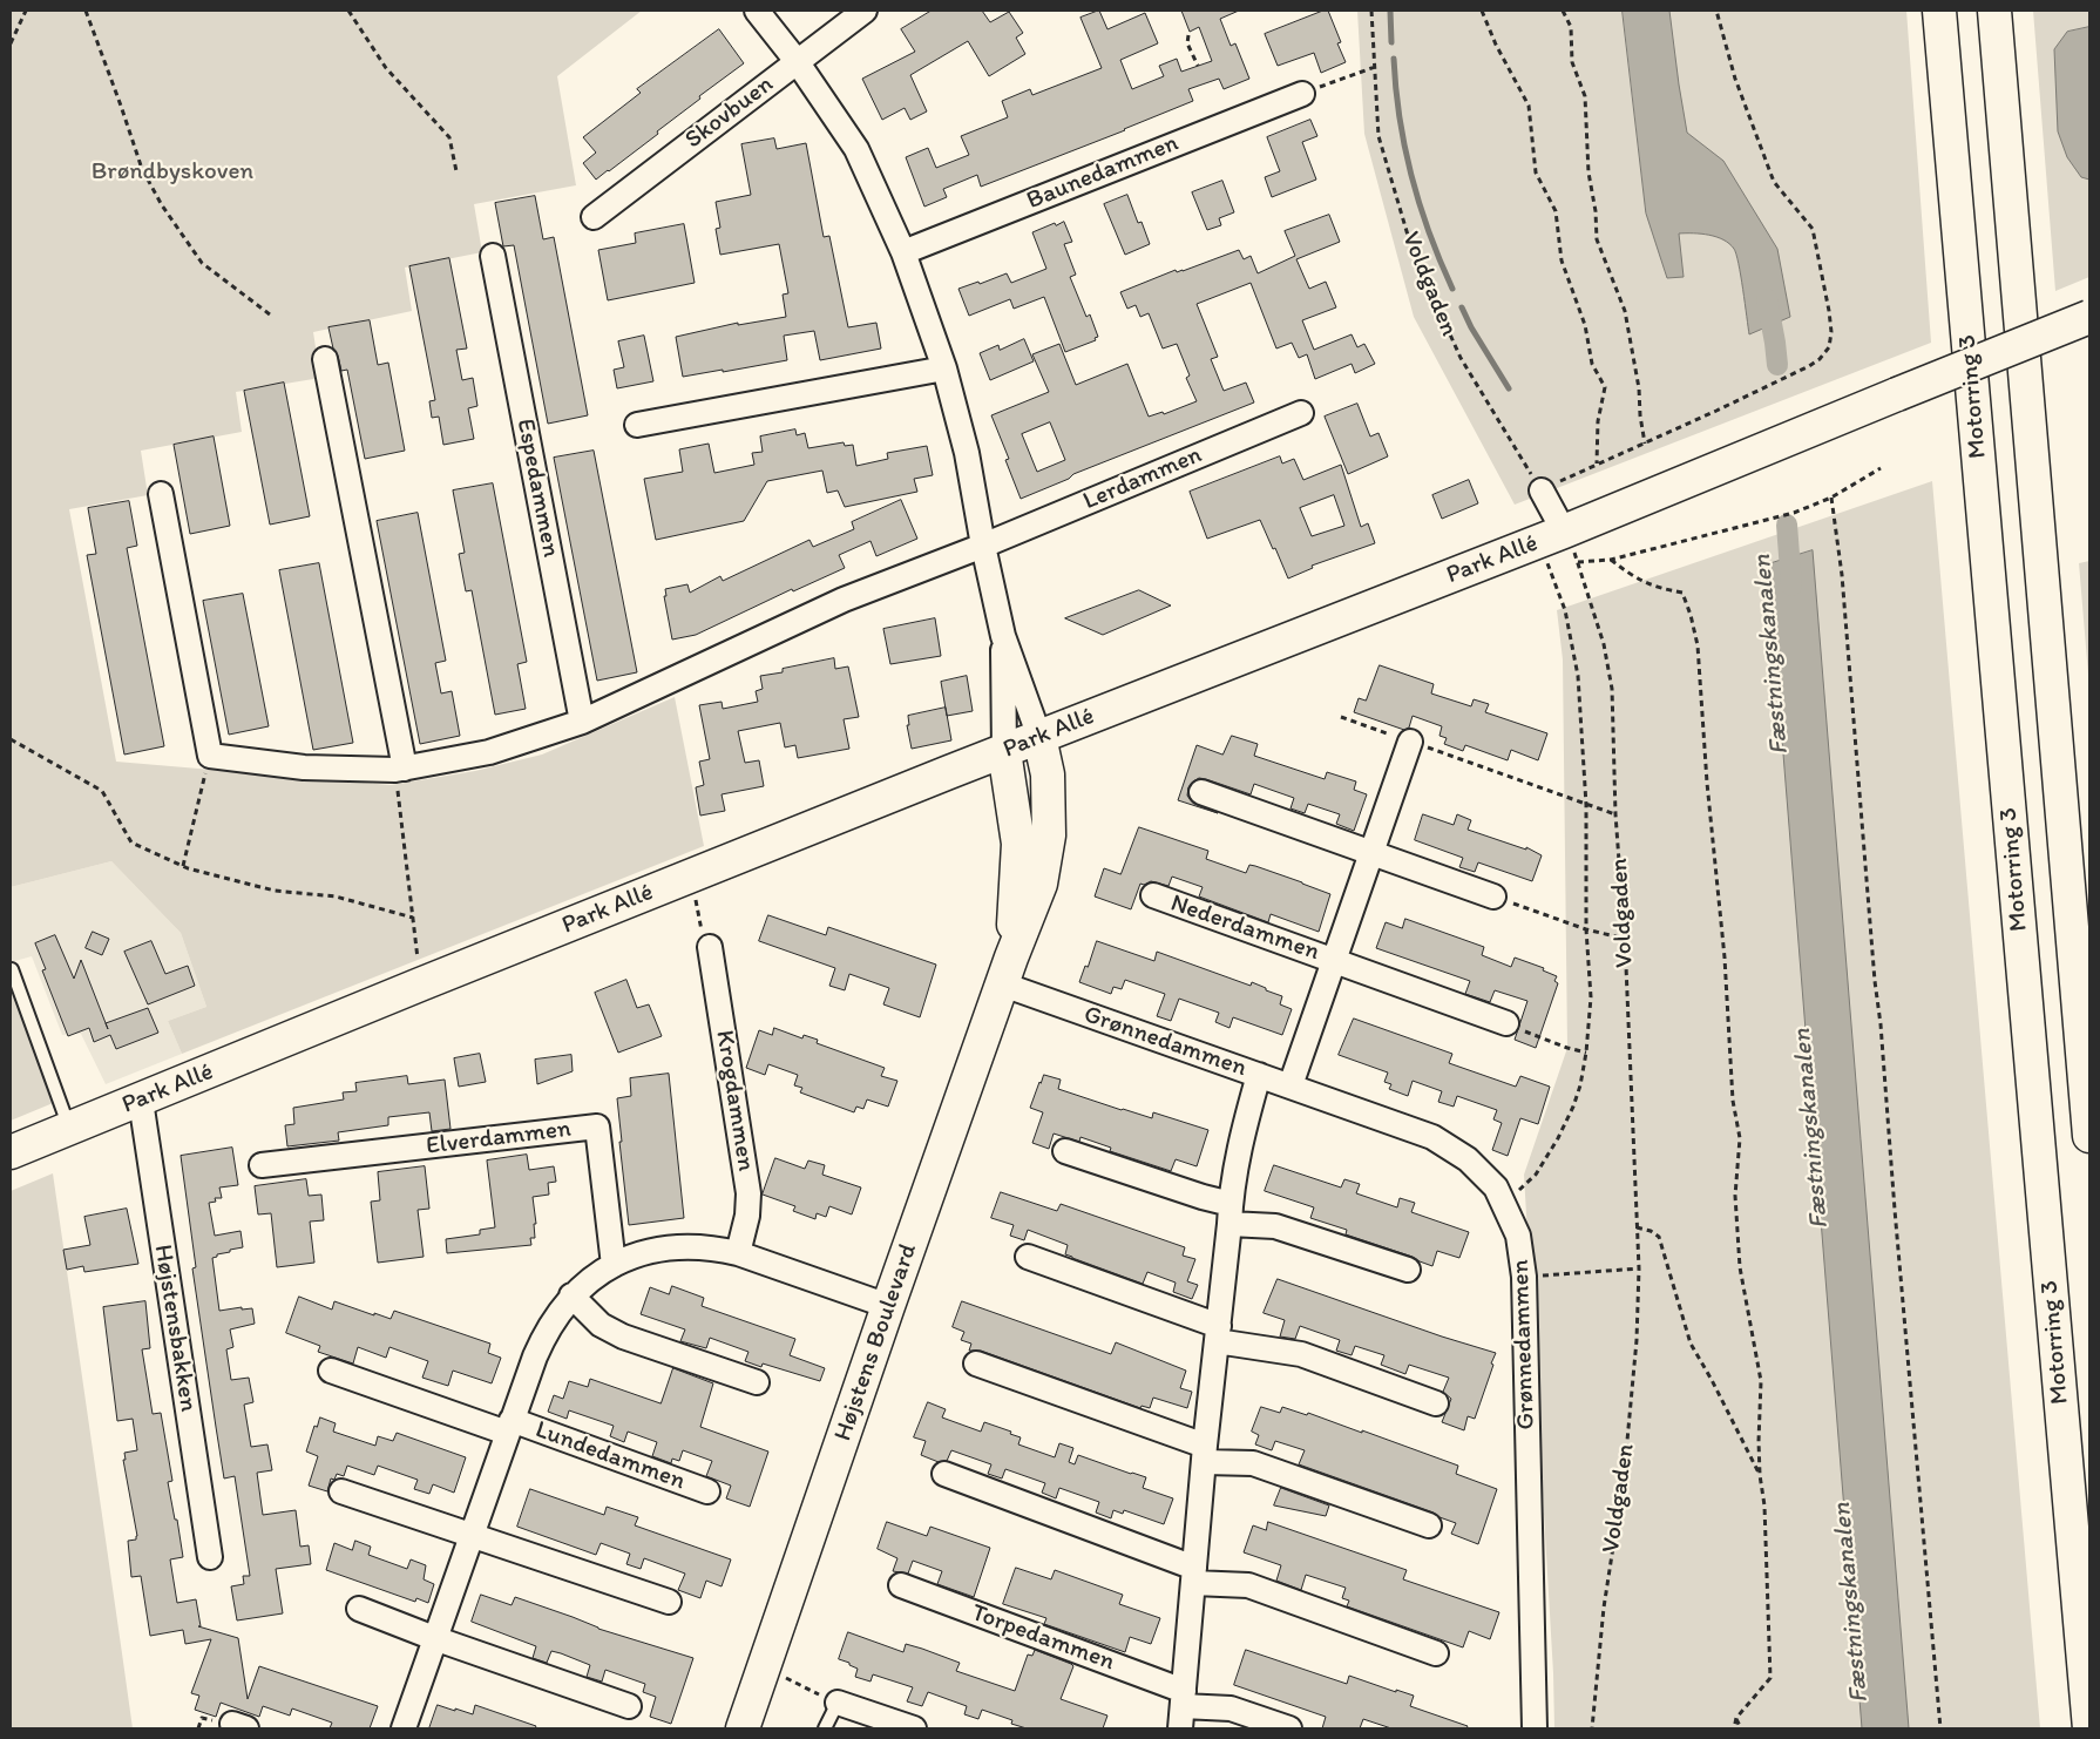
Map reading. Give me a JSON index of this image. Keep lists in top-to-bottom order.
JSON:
{
  "streets": {
    "main road": ["Motorring 3", "Park Allé", "Højstens Boulevard"],
    "street": [
      "Skovbuen",
      "Baunedammen",
      "Lerdammen",
      "Espedammen",
      "Nederdammen",
      "Grønnedammen",
      "Krogdammen",
      "Elverdammen",
      "Højstensbakken",
      "Lundedammen",
      "Torpedammen"
    ],
    "path": ["Voldgaden"]
  },
  "crossings": [
    ["Park Allé", "Højstensbakken"],
    ["Park Allé", "Højstens Boulevard"],
    ["Nederdammen", "Grønnedammen"],
    ["Grønnedammen", "Højstens Boulevard"],
    ["Krogdammen", "Lundedammen"],
    ["Elverdammen", "Lundedammen"],
    ["Højstens Boulevard", "Lundedammen"]
  ],
  "water": ["Fæstningskanalen"],
  "parks": ["Brøndbyskoven"]
}
